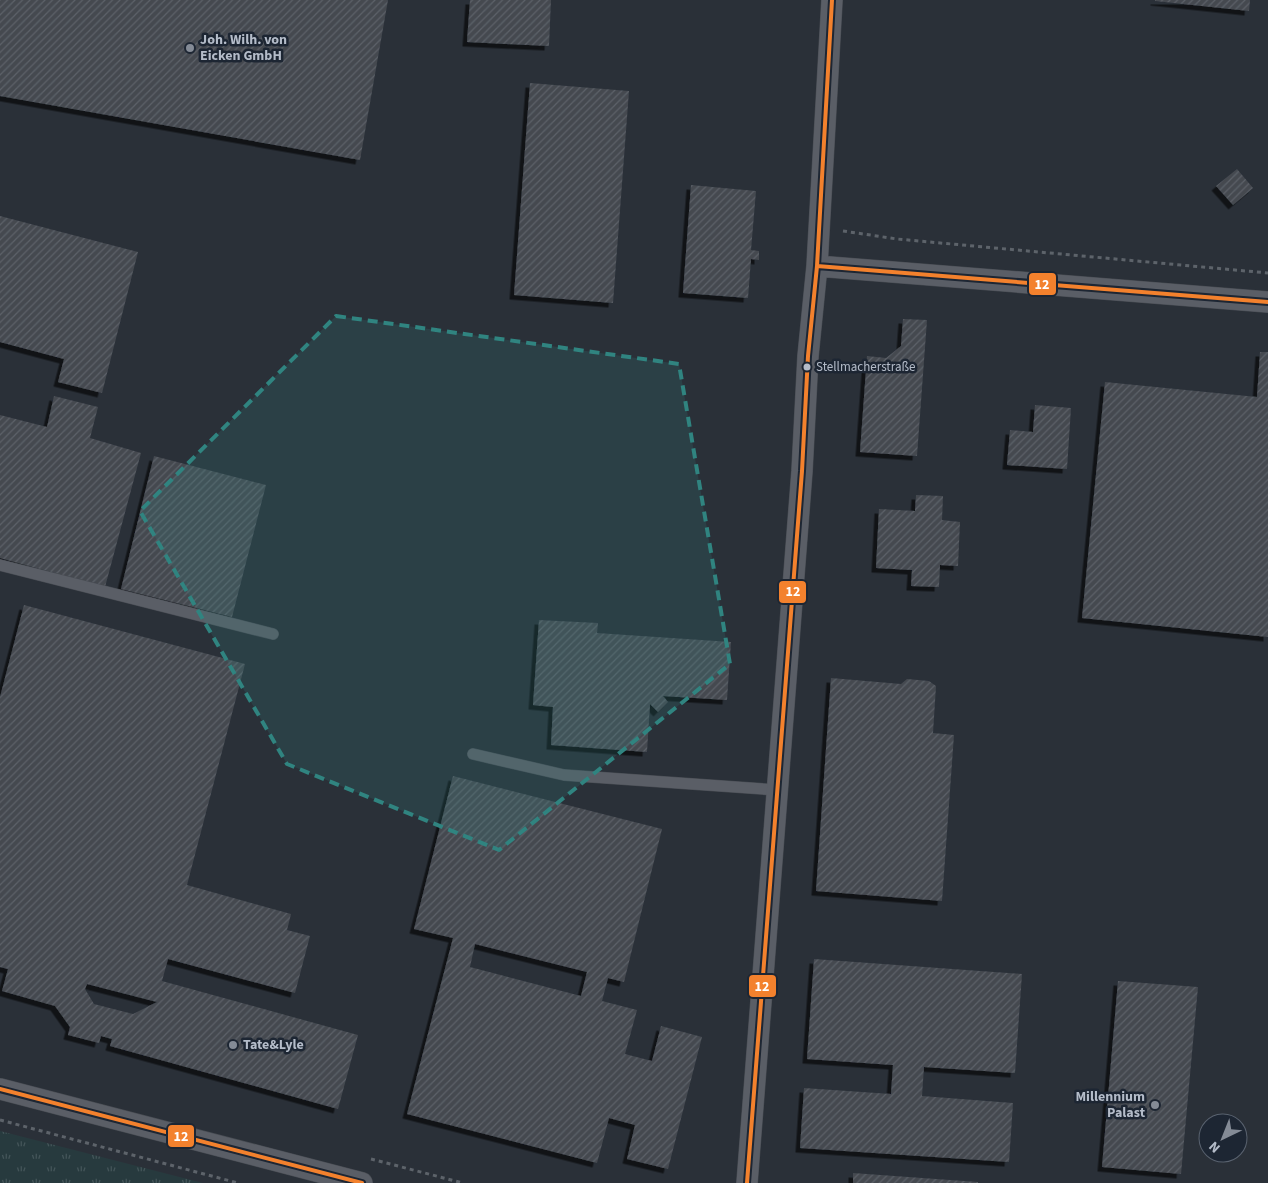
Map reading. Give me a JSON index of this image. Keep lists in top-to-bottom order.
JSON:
{
  "places": [
    "Joh. Wilh. von Eicken GmbH",
    "Stellmacherstraße",
    "Tate&Lyle",
    "Millennium Palast"
  ],
  "lines": ["transit line 12"],
  "north": "bottom left"
}
